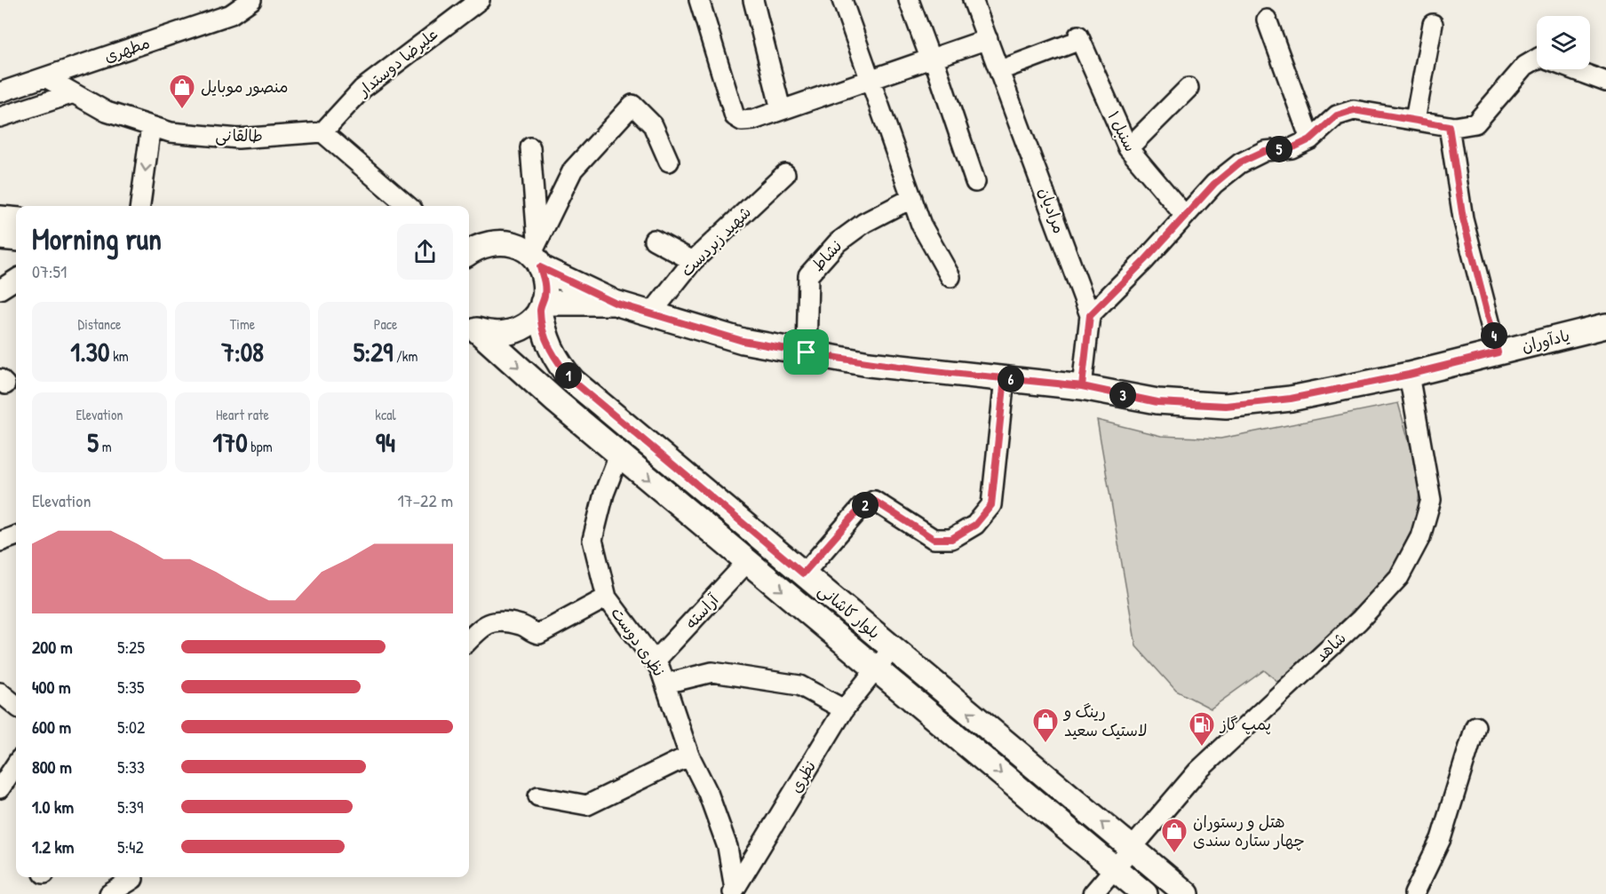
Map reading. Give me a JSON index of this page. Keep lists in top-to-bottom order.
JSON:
{
  "streets": {
    "main road": ["یادآوران", "بلوار کاشانی"],
    "street": [
      "مطهری",
      "علیرضا دوستدار",
      "سنبل ۱",
      "طالقانی",
      "مرادیان",
      "شهید زبردست",
      "نشاط",
      "آراسته",
      "نظری دوست",
      "شاهد",
      "نظری"
    ]
  },
  "crossings": [
    ["مطهری", "طالقانی"],
    ["علیرضا دوستدار", "طالقانی"],
    ["سنبل ۱", "مرادیان"],
    ["مرادیان", "یادآوران"],
    ["شهید زبردست", "یادآوران"],
    ["نشاط", "یادآوران"],
    ["یادآوران", "بلوار کاشانی"],
    ["یادآوران", "شاهد"],
    ["آراسته", "بلوار کاشانی"],
    ["آراسته", "نظری دوست"],
    ["بلوار کاشانی", "نظری دوست"],
    ["بلوار کاشانی", "شاهد"],
    ["بلوار کاشانی", "نظری"],
    ["نظری دوست", "نظری"]
  ],
  "places": {
    "shop": ["منصور موبایل", "رینگ و لاستیک سعید", "هتل و رستوران چهار ستاره سندی"],
    "fuel station": ["پمپ گاز"]
  },
  "page": {
    "pins": [
      "5",
      "4",
      "1",
      "6",
      "3",
      "2"
    ],
    "heading": ["Morning run", "07:51"],
    "stats": [
      ["Distance", "1.30 km"],
      ["Time", "7:08"],
      ["Pace", "5:29 /km"],
      ["Elevation", "5 m"],
      ["Heart rate", "170 bpm"],
      ["kcal", "94"]
    ],
    "chart": ["Elevation", "17–22 m"],
    "list": [
      {
        "name": "200 m",
        "note": "5:25"
      },
      {
        "name": "400 m",
        "note": "5:35"
      },
      {
        "name": "600 m",
        "note": "5:02"
      },
      {
        "name": "800 m",
        "note": "5:33"
      },
      {
        "name": "1.0 km",
        "note": "5:39"
      },
      {
        "name": "1.2 km",
        "note": "5:42"
      }
    ]
  }
}
